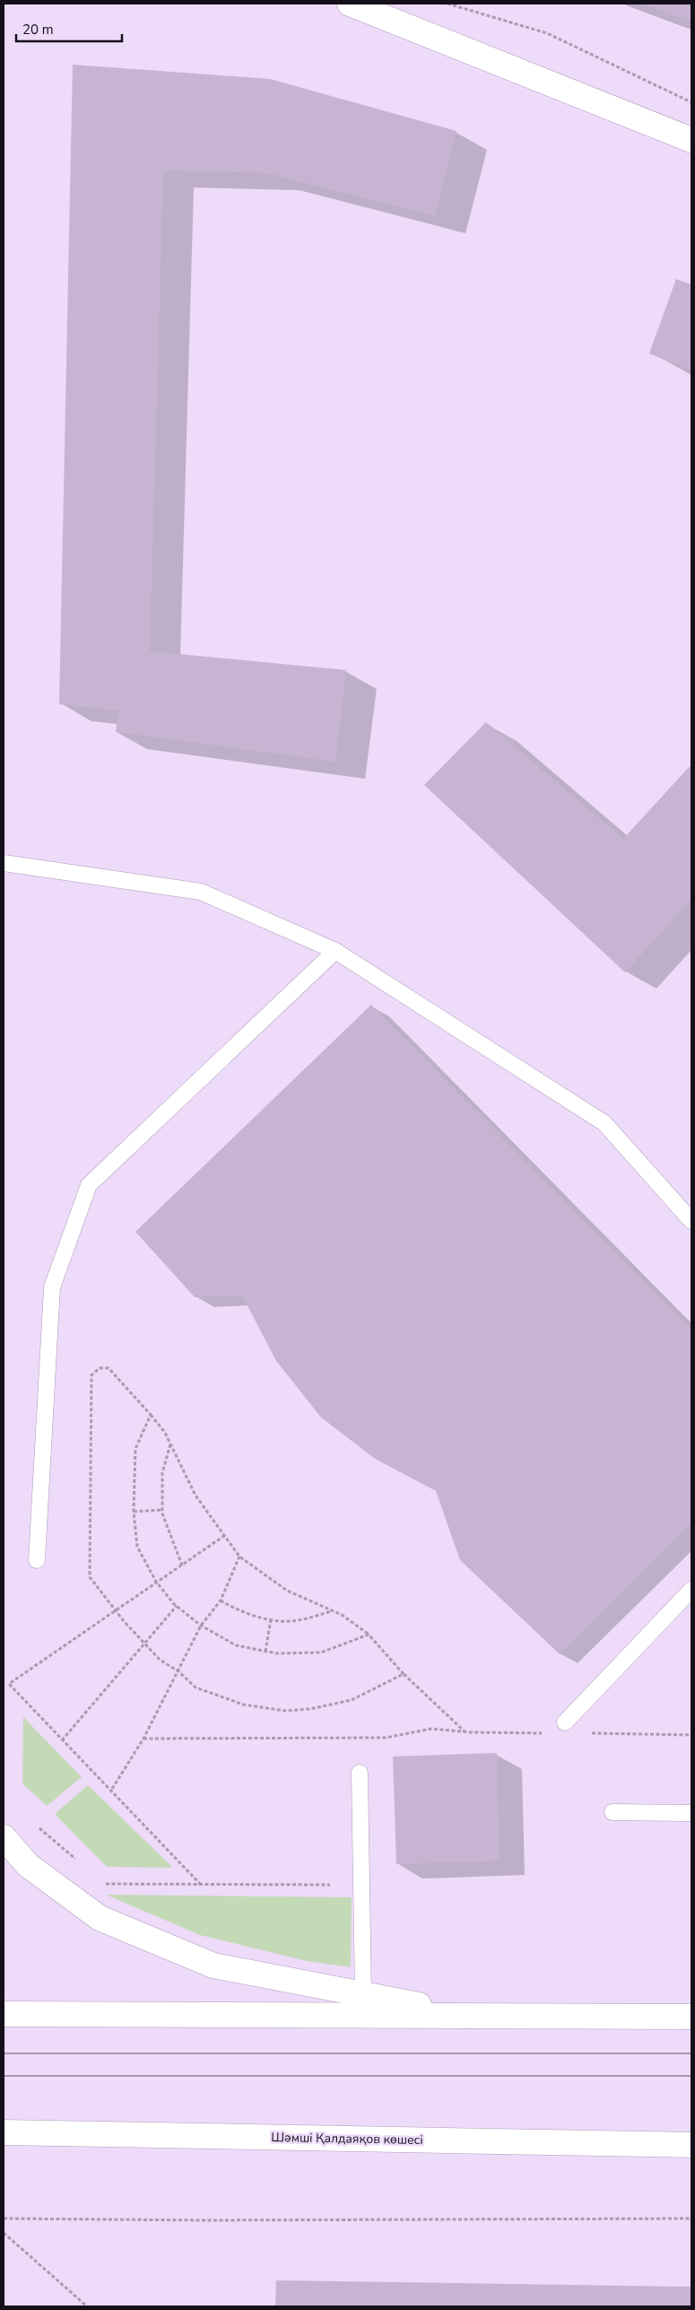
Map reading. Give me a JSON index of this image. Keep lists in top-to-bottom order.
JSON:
{
  "streets": {
    "main road": ["Шәмші Қалдаяқов көшесі"]
  },
  "scale_bar": "20 m"
}
